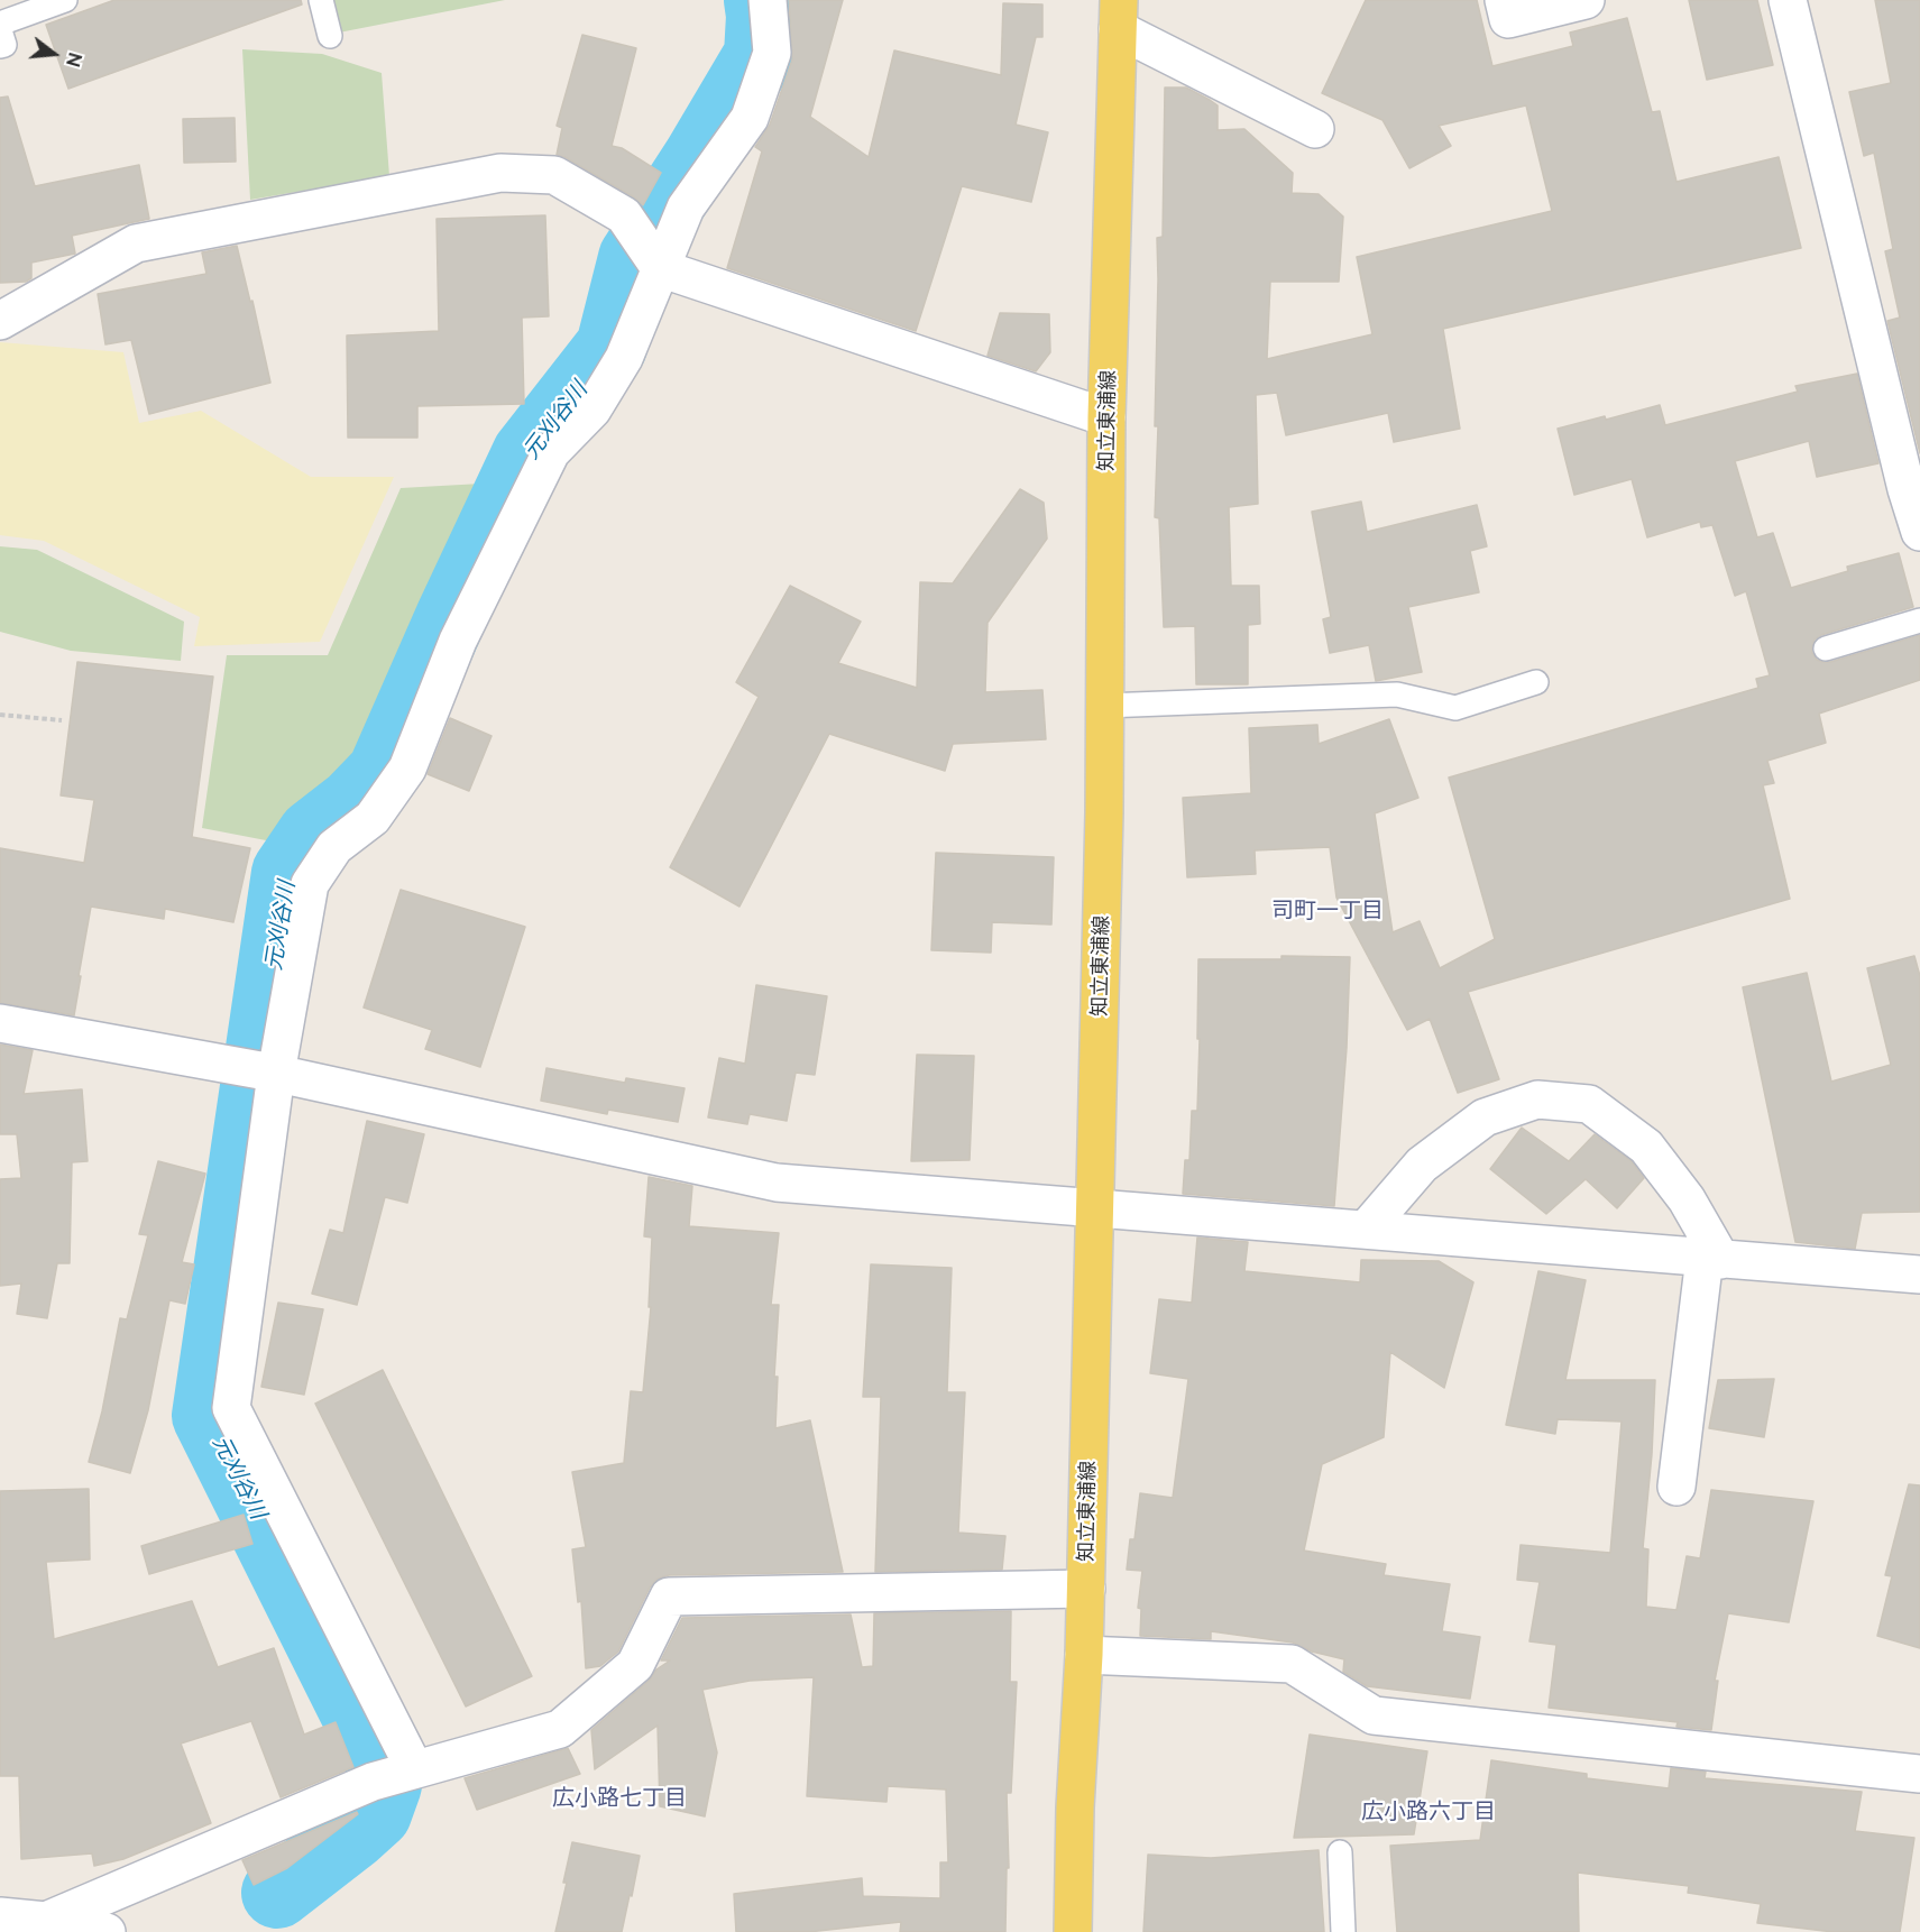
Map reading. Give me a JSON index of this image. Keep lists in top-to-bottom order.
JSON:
{
  "streets": {
    "main road": ["知立東浦線"]
  },
  "districts": ["司町一丁目", "広小路七丁目", "広小路六丁目"],
  "water": ["元刈谷川"],
  "north": "right"
}
